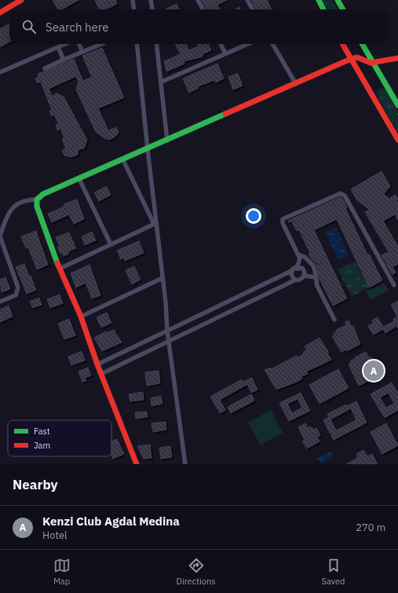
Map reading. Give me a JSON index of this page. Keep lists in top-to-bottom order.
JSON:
{
  "legend": ["Fast", "Jam"],
  "page": {
    "search": "Search here",
    "pins": "A",
    "heading": "Nearby",
    "list": [
      {
        "mark": "A",
        "name": "Kenzi Club Agdal Medina",
        "note": "Hotel",
        "value": "270 m"
      }
    ],
    "nav": ["Map", "Directions", "Saved"]
  }
}
